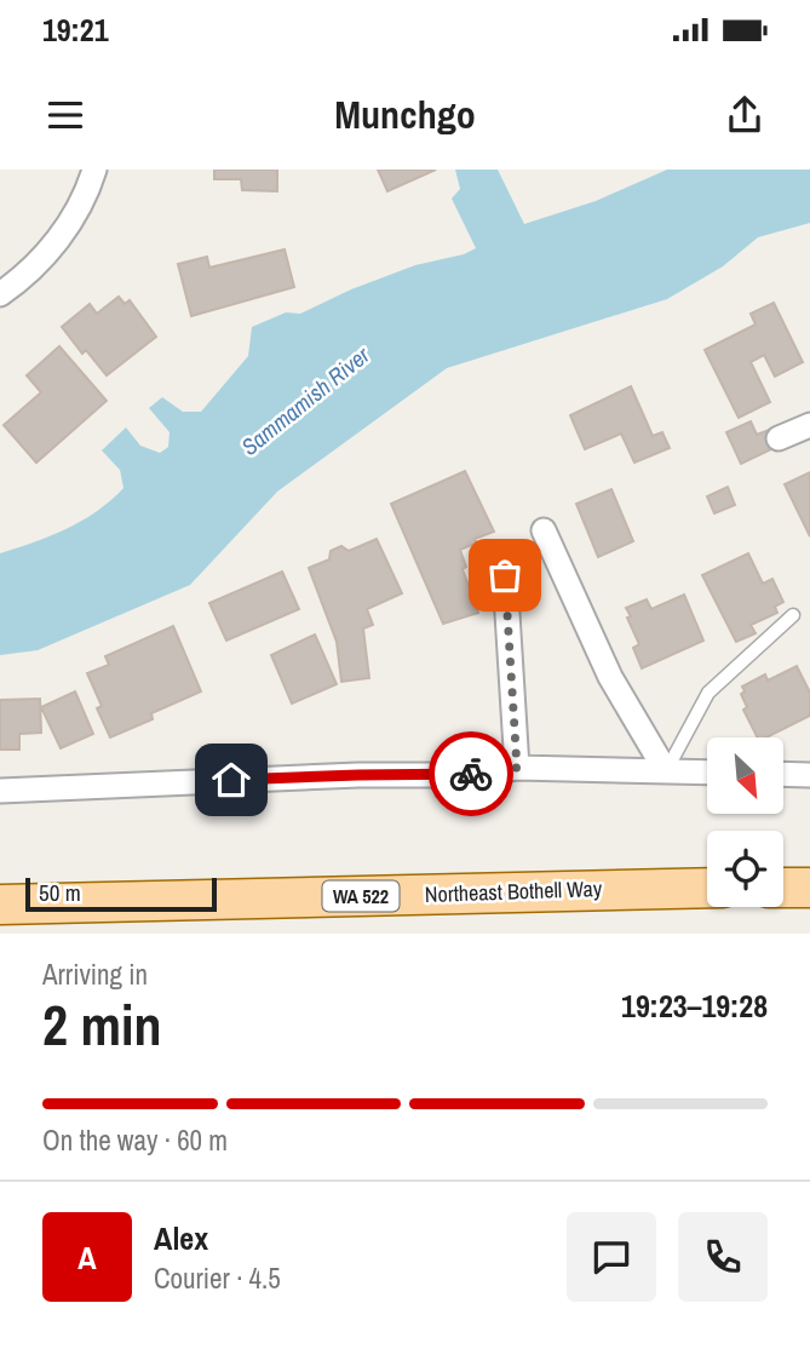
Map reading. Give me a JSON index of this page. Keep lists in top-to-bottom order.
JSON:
{
  "streets": {
    "main road": ["Northeast Bothell Way", "WA 522"]
  },
  "water": ["Sammamish River"],
  "scale_bar": "50 m",
  "north": "bottom right",
  "page": {
    "status": "19:21",
    "header": "Munchgo",
    "scale": "50 m",
    "heading": ["2 min", "Arriving in", "19:23–19:28"],
    "panel": ["Alex", "Courier · 4.5"],
    "bar": "On the way · 60 m",
    "round": "A"
  }
}
